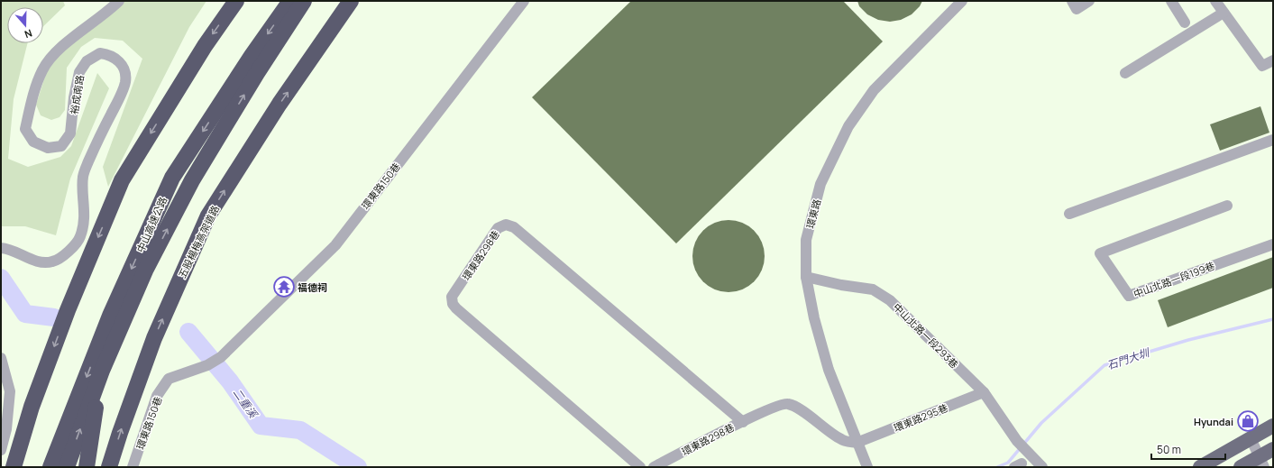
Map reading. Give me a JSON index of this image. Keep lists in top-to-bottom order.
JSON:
{
  "streets": {
    "highway": ["中山高速公路", "五股楊梅高架道路"],
    "street": [
      "裕成南路",
      "環東路150巷",
      "環東路",
      "環東路298巷",
      "中山北路一段199巷",
      "中山北路一段293巷",
      "環東路295巷"
    ]
  },
  "crossings": [
    ["環東路", "環東路298巷"],
    ["環東路", "中山北路一段293巷"],
    ["環東路", "環東路295巷"],
    ["環東路298巷", "環東路295巷"],
    ["中山北路一段293巷", "環東路295巷"]
  ],
  "water": ["石門大圳", "二重溪"],
  "places": {
    "temple": ["福德祠"],
    "shop": ["Hyundai"]
  },
  "scale_bar": "50 m",
  "north": "bottom"
}
